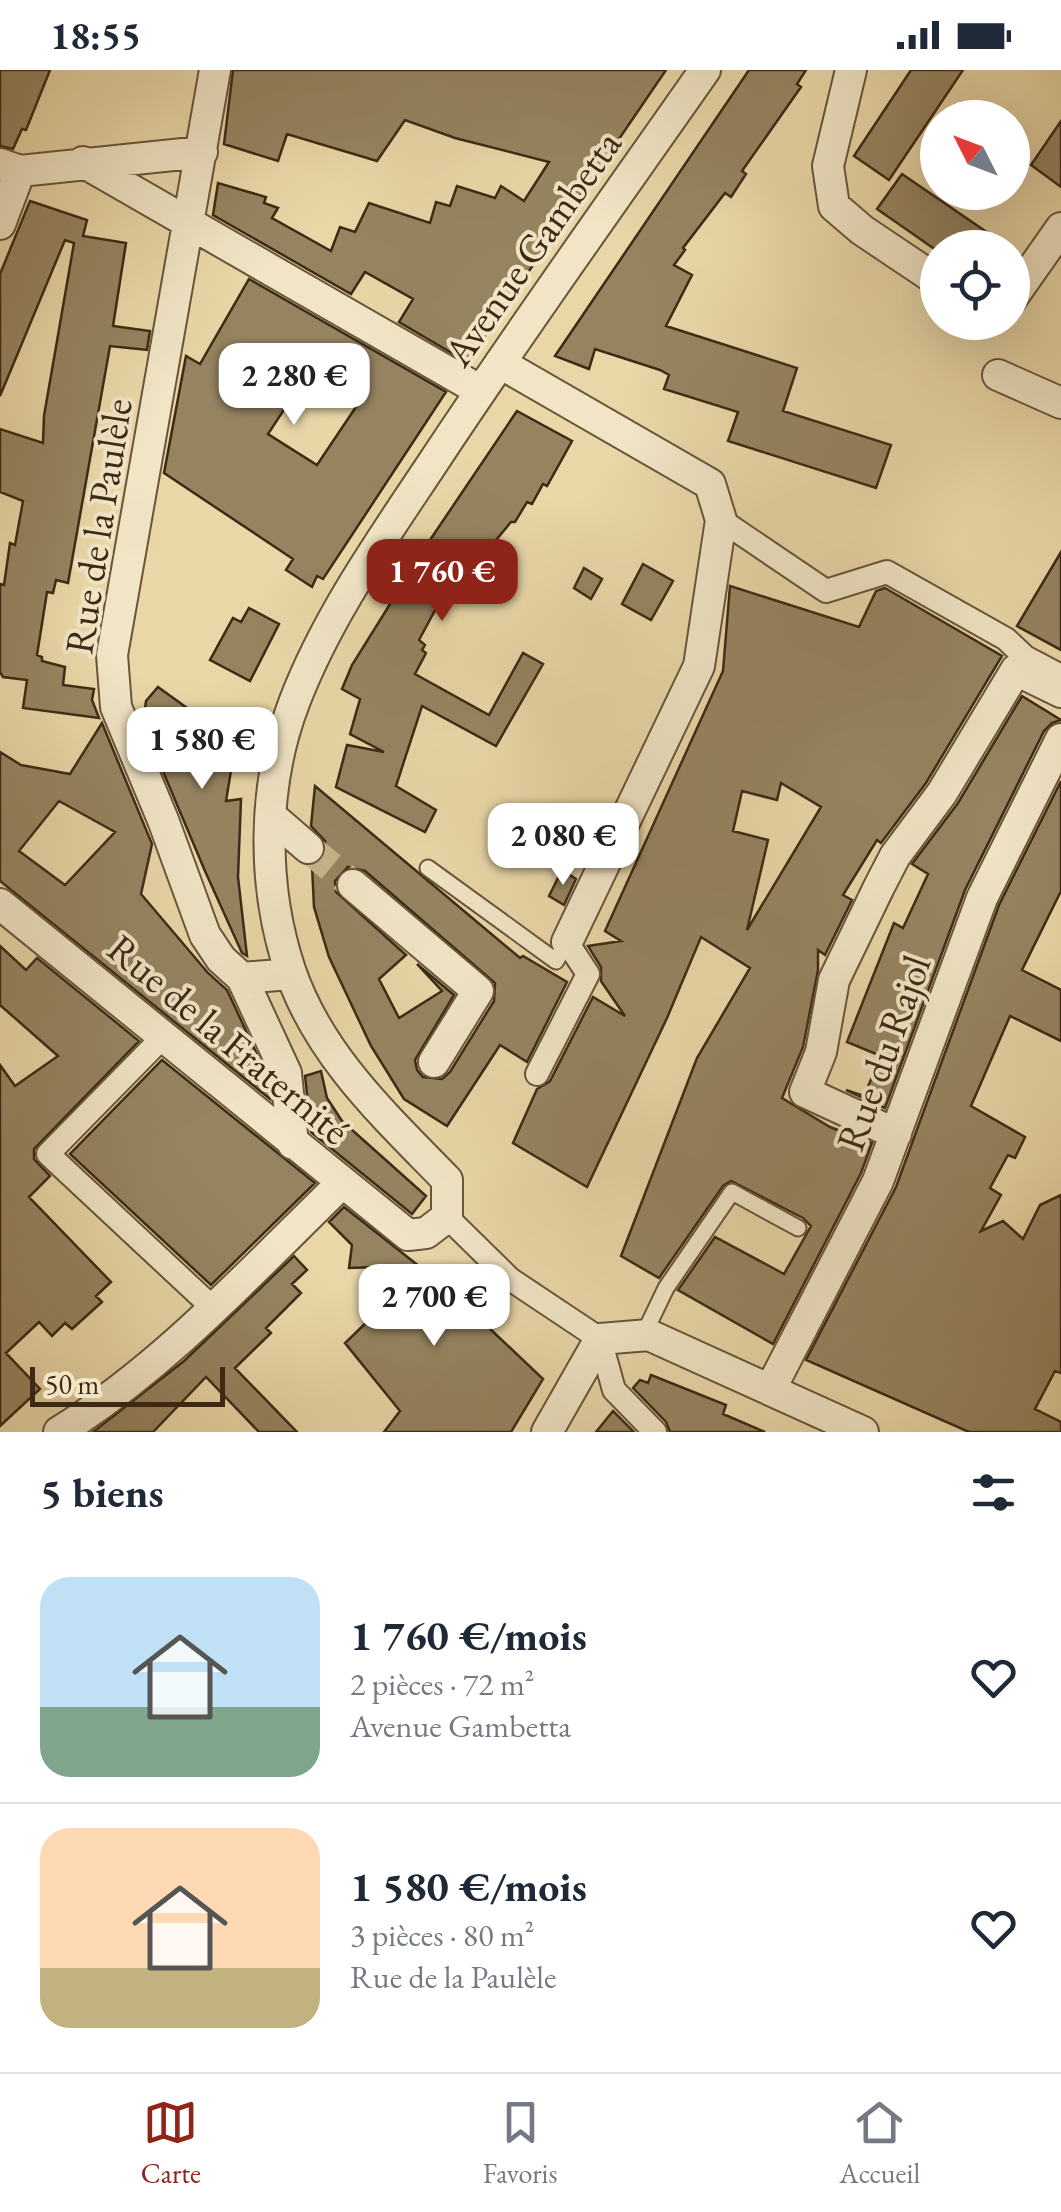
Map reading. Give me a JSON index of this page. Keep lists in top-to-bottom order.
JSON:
{
  "streets": {
    "street": [
      "Avenue Gambetta",
      "Rue de la Paulèle",
      "Rue de la Fraternité",
      "Rue du Rajol"
    ]
  },
  "crossings": [
    ["Avenue Gambetta", "Rue de la Fraternité"],
    ["Rue de la Paulèle", "Rue de la Fraternité"]
  ],
  "scale_bar": "50 m",
  "north": "top left",
  "page": {
    "status": "18:55",
    "price": [
      "2 280 €",
      "1 760 €",
      "1 580 €",
      "2 080 €",
      "2 700 €"
    ],
    "scale": "50 m",
    "heading": "5 biens",
    "list": [
      {
        "name": "1 760 €/mois",
        "note": "2 pièces · 72 m² · Avenue Gambetta"
      },
      {
        "name": "1 580 €/mois",
        "note": "3 pièces · 80 m² · Rue de la Paulèle"
      }
    ],
    "tabs": ["Carte", "Favoris", "Accueil"]
  }
}
